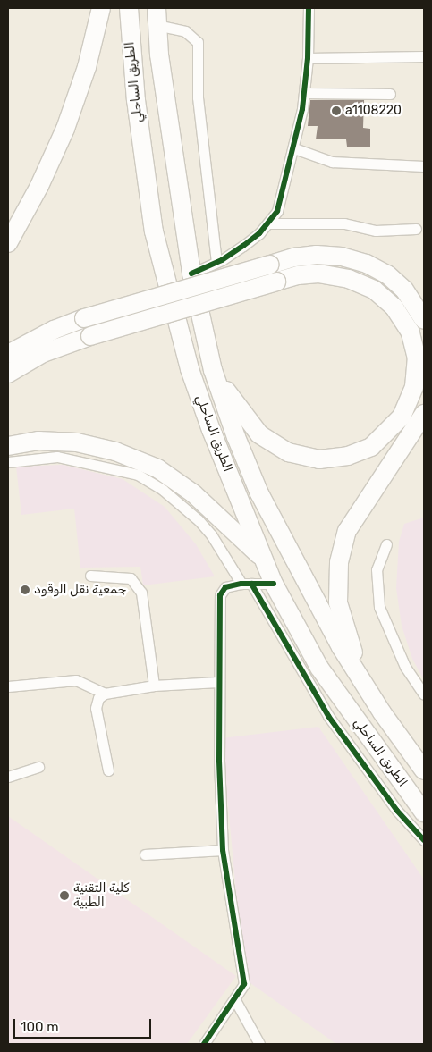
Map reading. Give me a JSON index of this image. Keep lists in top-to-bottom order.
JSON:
{
  "streets": {
    "highway": ["الطريق الساحلي"]
  },
  "places": ["a1108220", "جمعية نقل الوقود", "كلية التقنية الطبية"],
  "scale_bar": "100 m"
}
